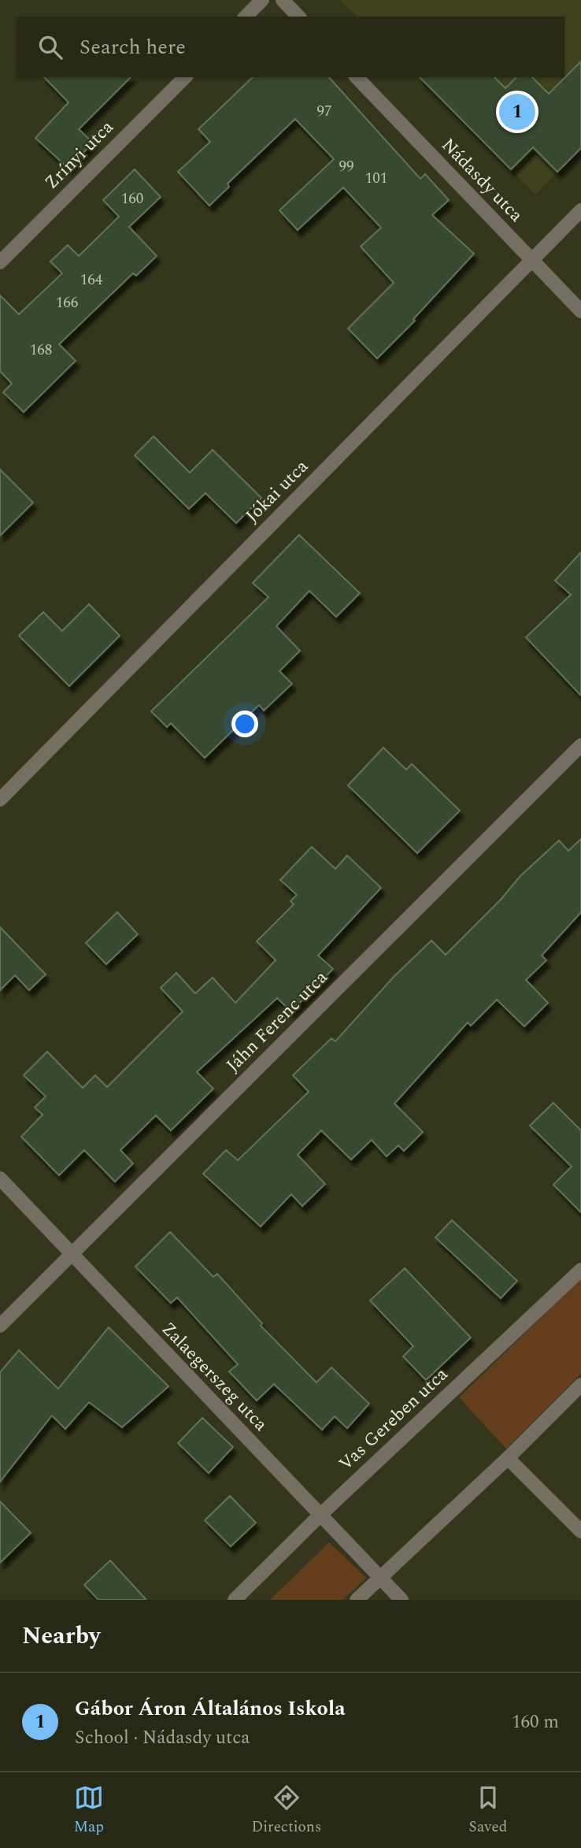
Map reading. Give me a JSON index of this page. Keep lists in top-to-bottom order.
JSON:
{
  "streets": {
    "street": [
      "Zrínyi utca",
      "Nádasdy utca",
      "Jókai utca",
      "Jáhn Ferenc utca",
      "Zalaegerszeg utca",
      "Vas Gereben utca"
    ]
  },
  "crossings": [
    ["Nádasdy utca", "Jókai utca"],
    ["Jáhn Ferenc utca", "Zalaegerszeg utca"],
    ["Zalaegerszeg utca", "Vas Gereben utca"]
  ],
  "house_numbers": [
    "97",
    "99",
    "101",
    "160",
    "164",
    "166",
    "168"
  ],
  "page": {
    "search": "Search here",
    "pins": "1",
    "heading": "Nearby",
    "list": [
      {
        "mark": "1",
        "name": "Gábor Áron Általános Iskola",
        "note": "School · Nádasdy utca",
        "value": "160 m"
      }
    ],
    "nav": ["Map", "Directions", "Saved"]
  }
}
